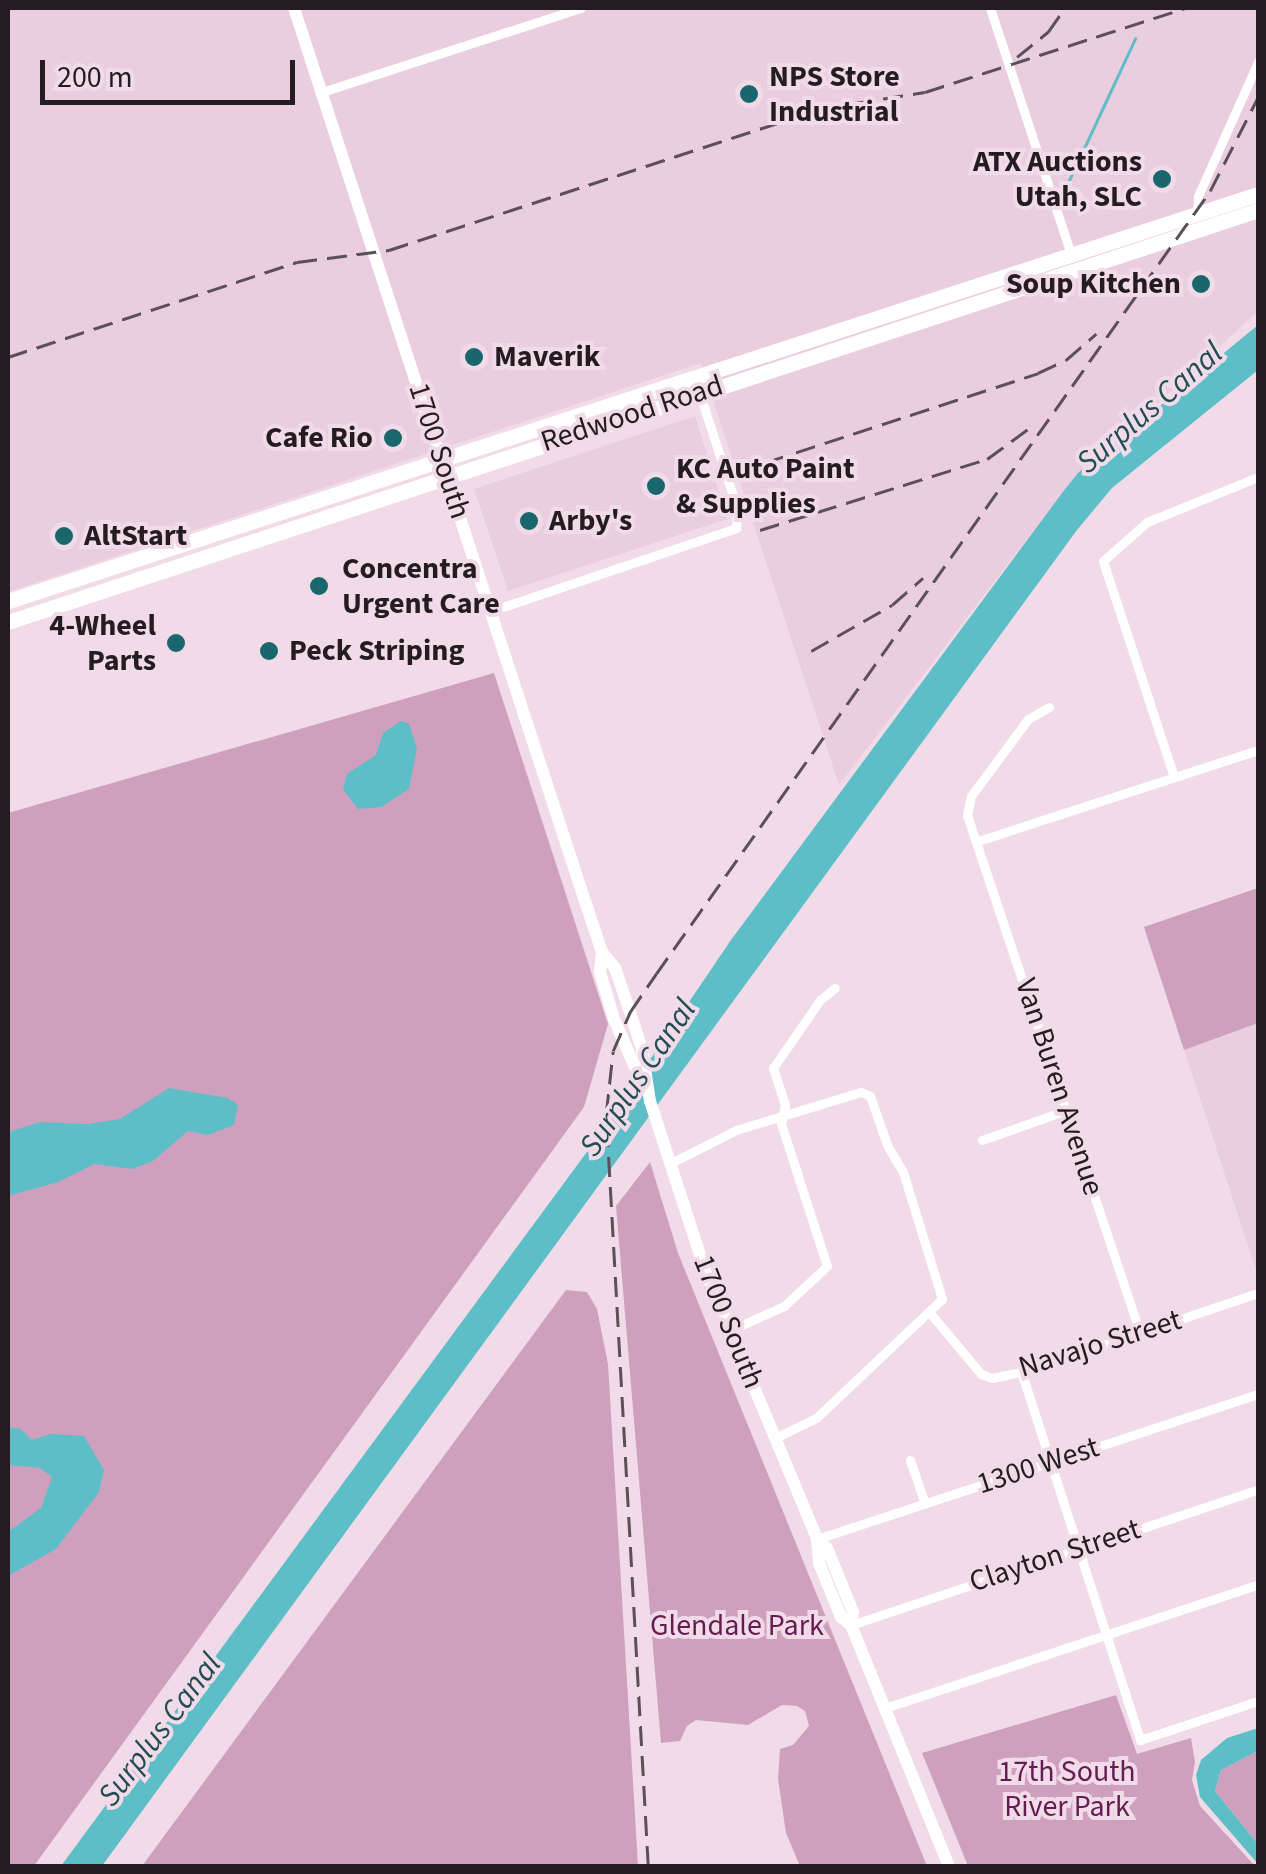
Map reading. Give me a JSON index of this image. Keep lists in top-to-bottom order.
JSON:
{
  "streets": {
    "main road": ["Redwood Road"],
    "street": [
      "1700 South",
      "Van Buren Avenue",
      "Navajo Street",
      "1300 West",
      "Clayton Street"
    ]
  },
  "crossings": [
    ["Redwood Road", "1700 South"],
    ["1700 South", "1300 West"],
    ["1700 South", "Clayton Street"],
    ["Van Buren Avenue", "Navajo Street"]
  ],
  "water": ["Surplus Canal"],
  "parks": ["Glendale Park", "17th South River Park"],
  "places": [
    "NPS Store Industrial",
    "ATX Auctions Utah, SLC",
    "Soup Kitchen",
    "Maverik",
    "Cafe Rio",
    "KC Auto Paint & Supplies",
    "Arby's",
    "AltStart",
    "Concentra Urgent Care",
    "4-Wheel Parts",
    "Peck Striping"
  ],
  "scale_bar": "200 m"
}
